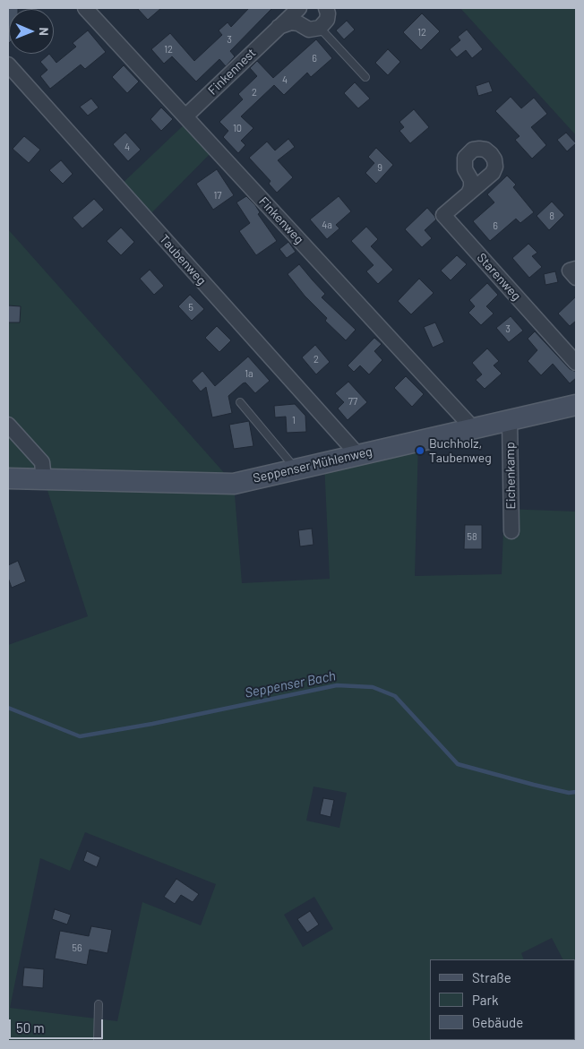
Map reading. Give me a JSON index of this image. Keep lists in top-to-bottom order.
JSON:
{
  "streets": {
    "street": [
      "Finkennest",
      "Finkenweg",
      "Taubenweg",
      "Starenweg",
      "Seppenser Mühlenweg",
      "Eichenkamp"
    ]
  },
  "crossings": [
    ["Finkennest", "Finkenweg"],
    ["Finkenweg", "Seppenser Mühlenweg"],
    ["Taubenweg", "Seppenser Mühlenweg"],
    ["Seppenser Mühlenweg", "Eichenkamp"]
  ],
  "water": ["Seppenser Bach"],
  "places": ["Buchholz, Taubenweg"],
  "house_numbers": [
    "12",
    "3",
    "12",
    "6",
    "4",
    "2",
    "10",
    "4",
    "9",
    "17",
    "8",
    "4a",
    "6",
    "5",
    "3",
    "2",
    "1a",
    "77",
    "1",
    "58",
    "56"
  ],
  "legend": ["Straße", "Park", "Gebäude"],
  "scale_bar": "50 m",
  "north": "right"
}
